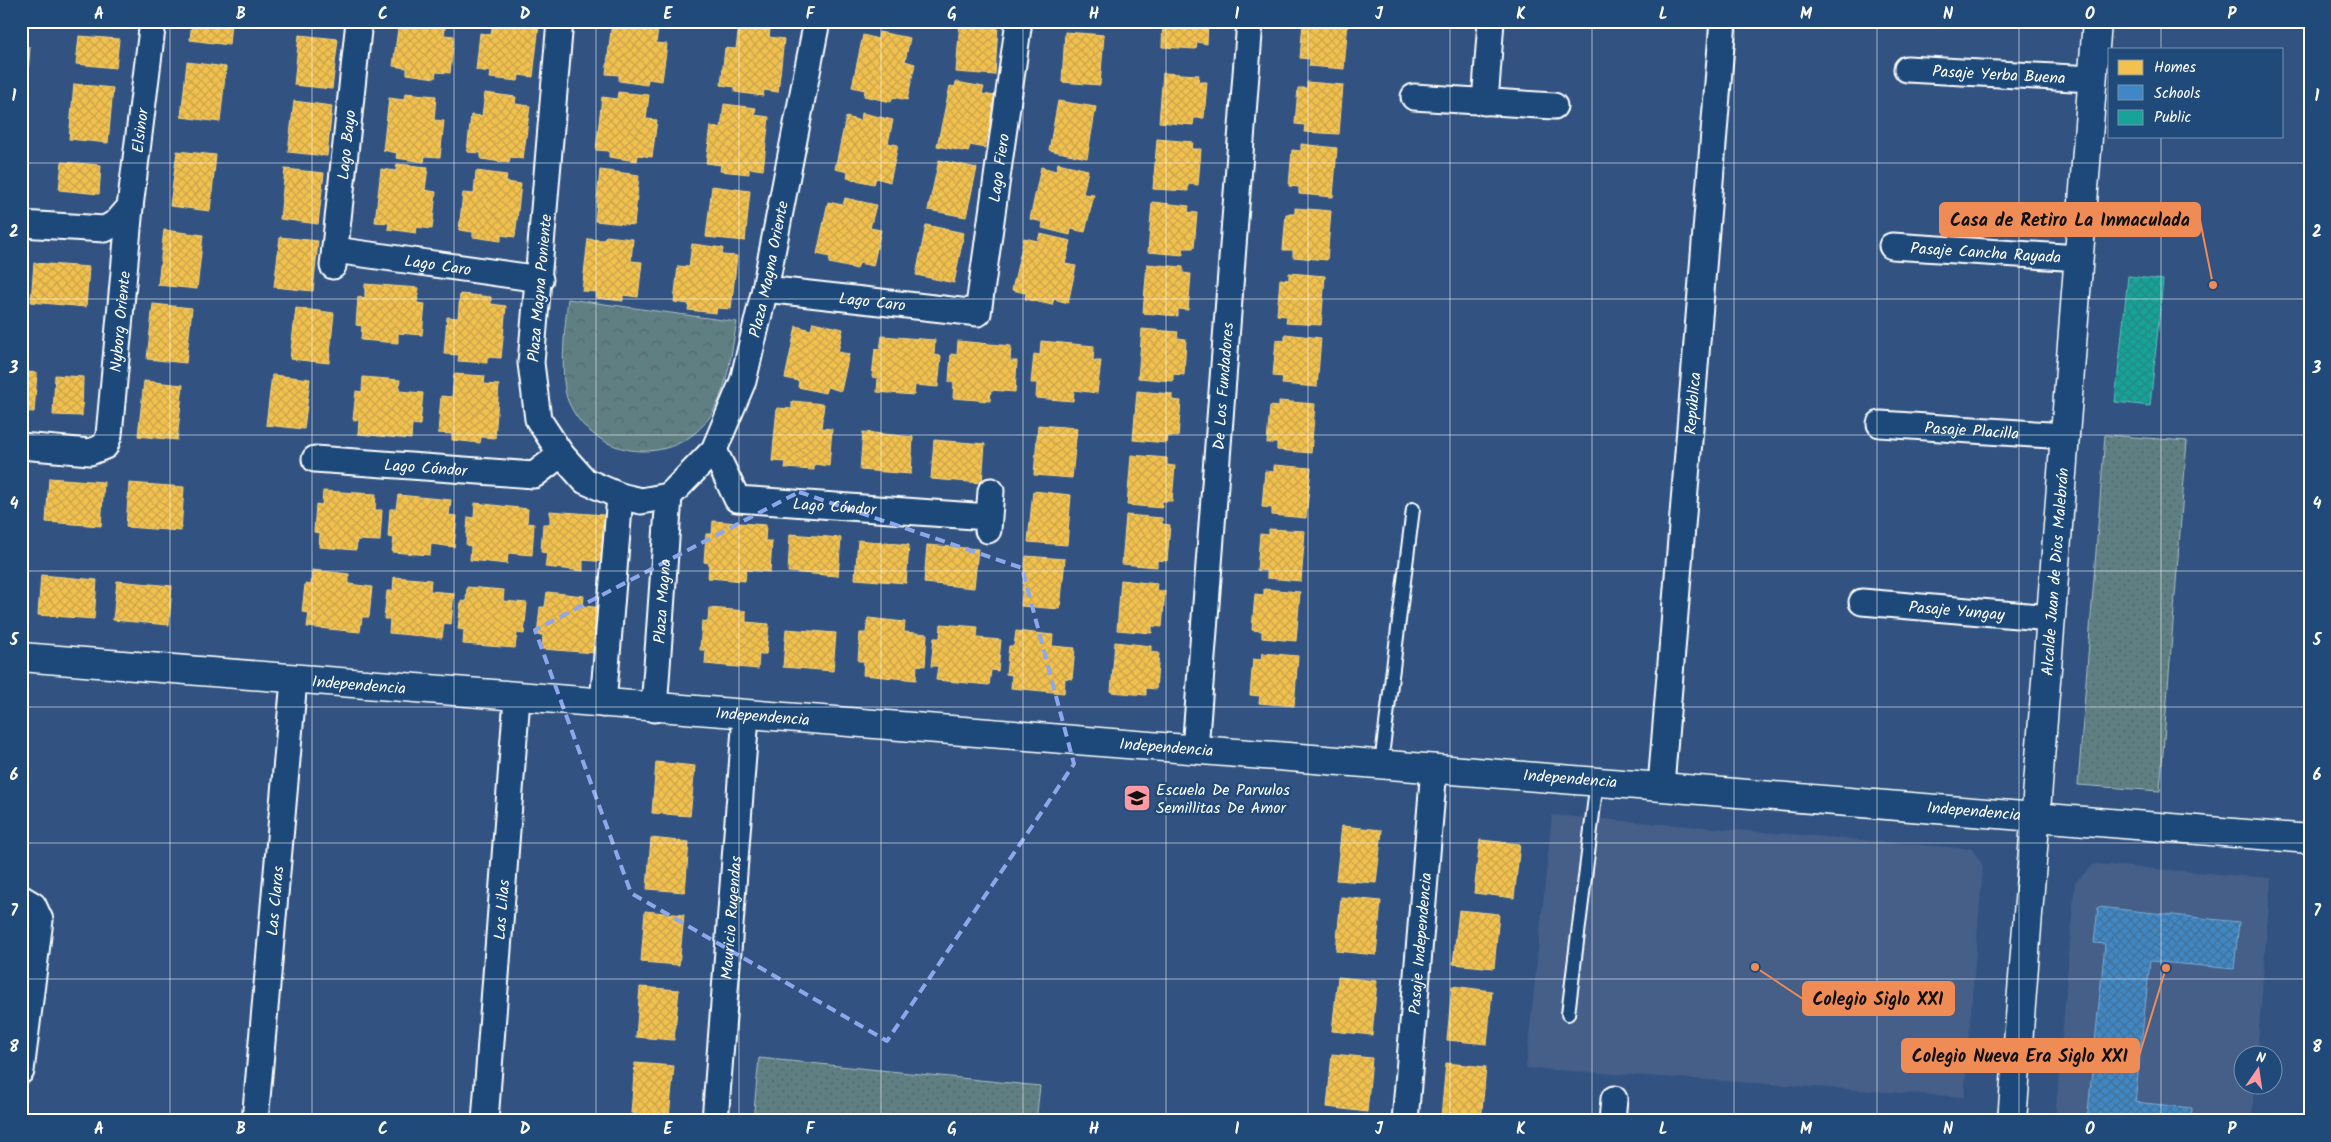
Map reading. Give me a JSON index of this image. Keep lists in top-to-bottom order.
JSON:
{
  "streets": {
    "street": [
      "Pasaje Yerba Buena",
      "Elsinor",
      "Lago Bayo",
      "Lago Fiero",
      "Pasaje Cancha Rayada",
      "Lago Caro",
      "Plaza Magna Oriente",
      "Plaza Magna Poniente",
      "Nyborg Oriente",
      "De Los Fundadores",
      "República",
      "Pasaje Placilla",
      "Lago Cóndor",
      "Alcalde Juan de Dios Malebrán",
      "Plaza Magna",
      "Pasaje Yungay",
      "Independencia",
      "Las Claras",
      "Las Lilas",
      "Mauricio Rugendas",
      "Pasaje Independencia"
    ]
  },
  "crossings": [
    ["Pasaje Yerba Buena", "Alcalde Juan de Dios Malebrán"],
    ["Elsinor", "Nyborg Oriente"],
    ["Lago Bayo", "Lago Caro"],
    ["Lago Fiero", "Lago Caro"],
    ["Pasaje Cancha Rayada", "Alcalde Juan de Dios Malebrán"],
    ["Lago Caro", "Plaza Magna Oriente"],
    ["Lago Caro", "Plaza Magna Poniente"],
    ["Plaza Magna Oriente", "Plaza Magna Poniente"],
    ["Plaza Magna Oriente", "Lago Cóndor"],
    ["Plaza Magna Oriente", "Plaza Magna"],
    ["Plaza Magna Poniente", "Lago Cóndor"],
    ["Plaza Magna Poniente", "Plaza Magna"],
    ["De Los Fundadores", "Independencia"],
    ["República", "Independencia"],
    ["Pasaje Placilla", "Alcalde Juan de Dios Malebrán"],
    ["Alcalde Juan de Dios Malebrán", "Pasaje Yungay"],
    ["Alcalde Juan de Dios Malebrán", "Independencia"],
    ["Plaza Magna", "Independencia"],
    ["Independencia", "Las Claras"],
    ["Independencia", "Las Lilas"],
    ["Independencia", "Mauricio Rugendas"],
    ["Independencia", "Pasaje Independencia"]
  ],
  "places": {
    "other": ["Casa de Retiro La Inmaculada", "Colegio Siglo XXI", "Colegio Nueva Era Siglo XXI"],
    "school or university": ["Escuela De Parvulos Semillitas De Amor"]
  },
  "legend": ["Homes", "Schools", "Public"],
  "north": "top",
  "grid": {
    "columns": [
      "A",
      "B",
      "C",
      "D",
      "E",
      "F",
      "G",
      "H",
      "I",
      "J",
      "K",
      "L",
      "M",
      "N",
      "O",
      "P"
    ],
    "rows": [
      "1",
      "2",
      "3",
      "4",
      "5",
      "6",
      "7",
      "8"
    ]
  }
}
